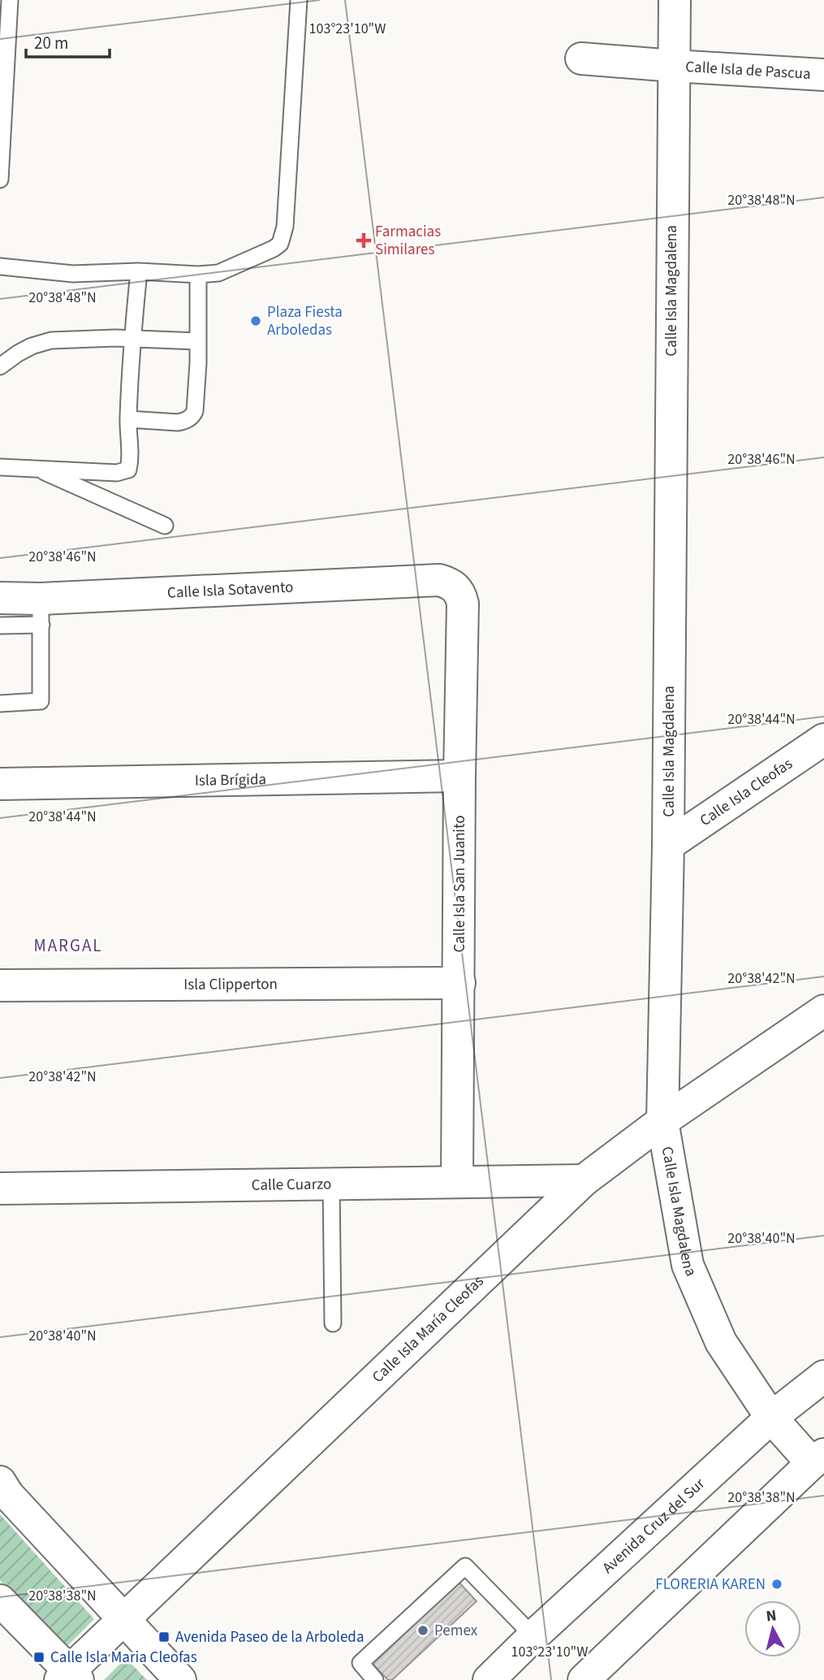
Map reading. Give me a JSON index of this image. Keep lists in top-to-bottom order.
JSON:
{
  "streets": {
    "street": [
      "Calle Isla de Pascua",
      "Calle Isla Magdalena",
      "Calle Isla Sotavento",
      "Isla Brígida",
      "Calle Isla Cleofas",
      "Calle Isla San Juanito",
      "Isla Clipperton",
      "Calle Cuarzo",
      "Calle Isla María Cleofas",
      "Avenida Cruz del Sur"
    ]
  },
  "crossings": [
    ["Calle Isla de Pascua", "Calle Isla Magdalena"],
    ["Calle Isla Magdalena", "Calle Isla Cleofas"],
    ["Calle Isla Magdalena", "Calle Isla María Cleofas"],
    ["Calle Isla Magdalena", "Avenida Cruz del Sur"],
    ["Calle Isla Sotavento", "Calle Isla San Juanito"],
    ["Isla Brígida", "Calle Isla San Juanito"],
    ["Calle Isla San Juanito", "Isla Clipperton"],
    ["Calle Isla San Juanito", "Calle Cuarzo"],
    ["Calle Cuarzo", "Calle Isla María Cleofas"]
  ],
  "districts": ["MARGAL"],
  "places": {
    "health": ["Farmacias Similares"],
    "other": ["Plaza Fiesta Arboledas", "FLORERIA KAREN", "Pemex"],
    "transit": ["Avenida Paseo de la Arboleda", "Calle Isla Maria Cleofas"]
  },
  "scale_bar": "20 m",
  "north": "top",
  "coordinates": [
    "103°23'10\"W",
    "20°38'48\"N",
    "20°38'46\"N",
    "20°38'44\"N",
    "20°38'42\"N",
    "20°38'40\"N",
    "20°38'38\"N"
  ]
}
